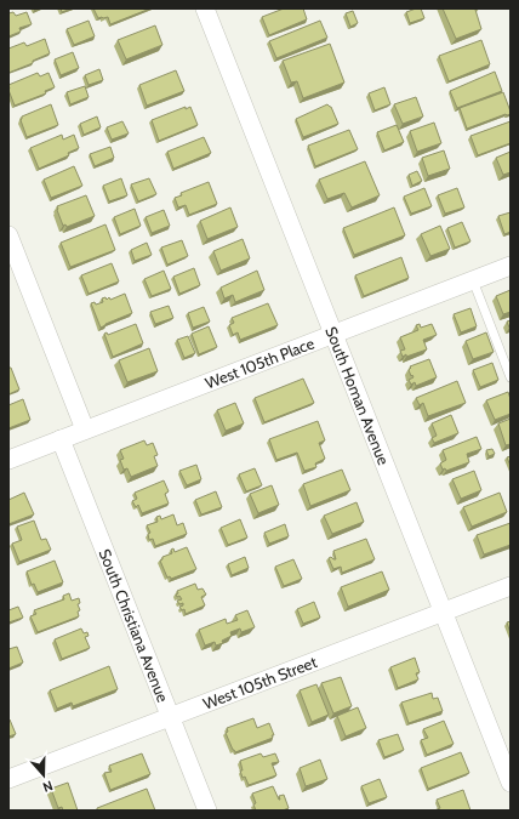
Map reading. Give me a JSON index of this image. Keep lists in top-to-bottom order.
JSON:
{
  "streets": {
    "street": [
      "West 105th Place",
      "South Homan Avenue",
      "South Christiana Avenue",
      "West 105th Street"
    ]
  },
  "crossings": [
    ["West 105th Place", "South Homan Avenue"],
    ["West 105th Place", "South Christiana Avenue"],
    ["South Homan Avenue", "West 105th Street"],
    ["South Christiana Avenue", "West 105th Street"]
  ],
  "north": "bottom"
}
